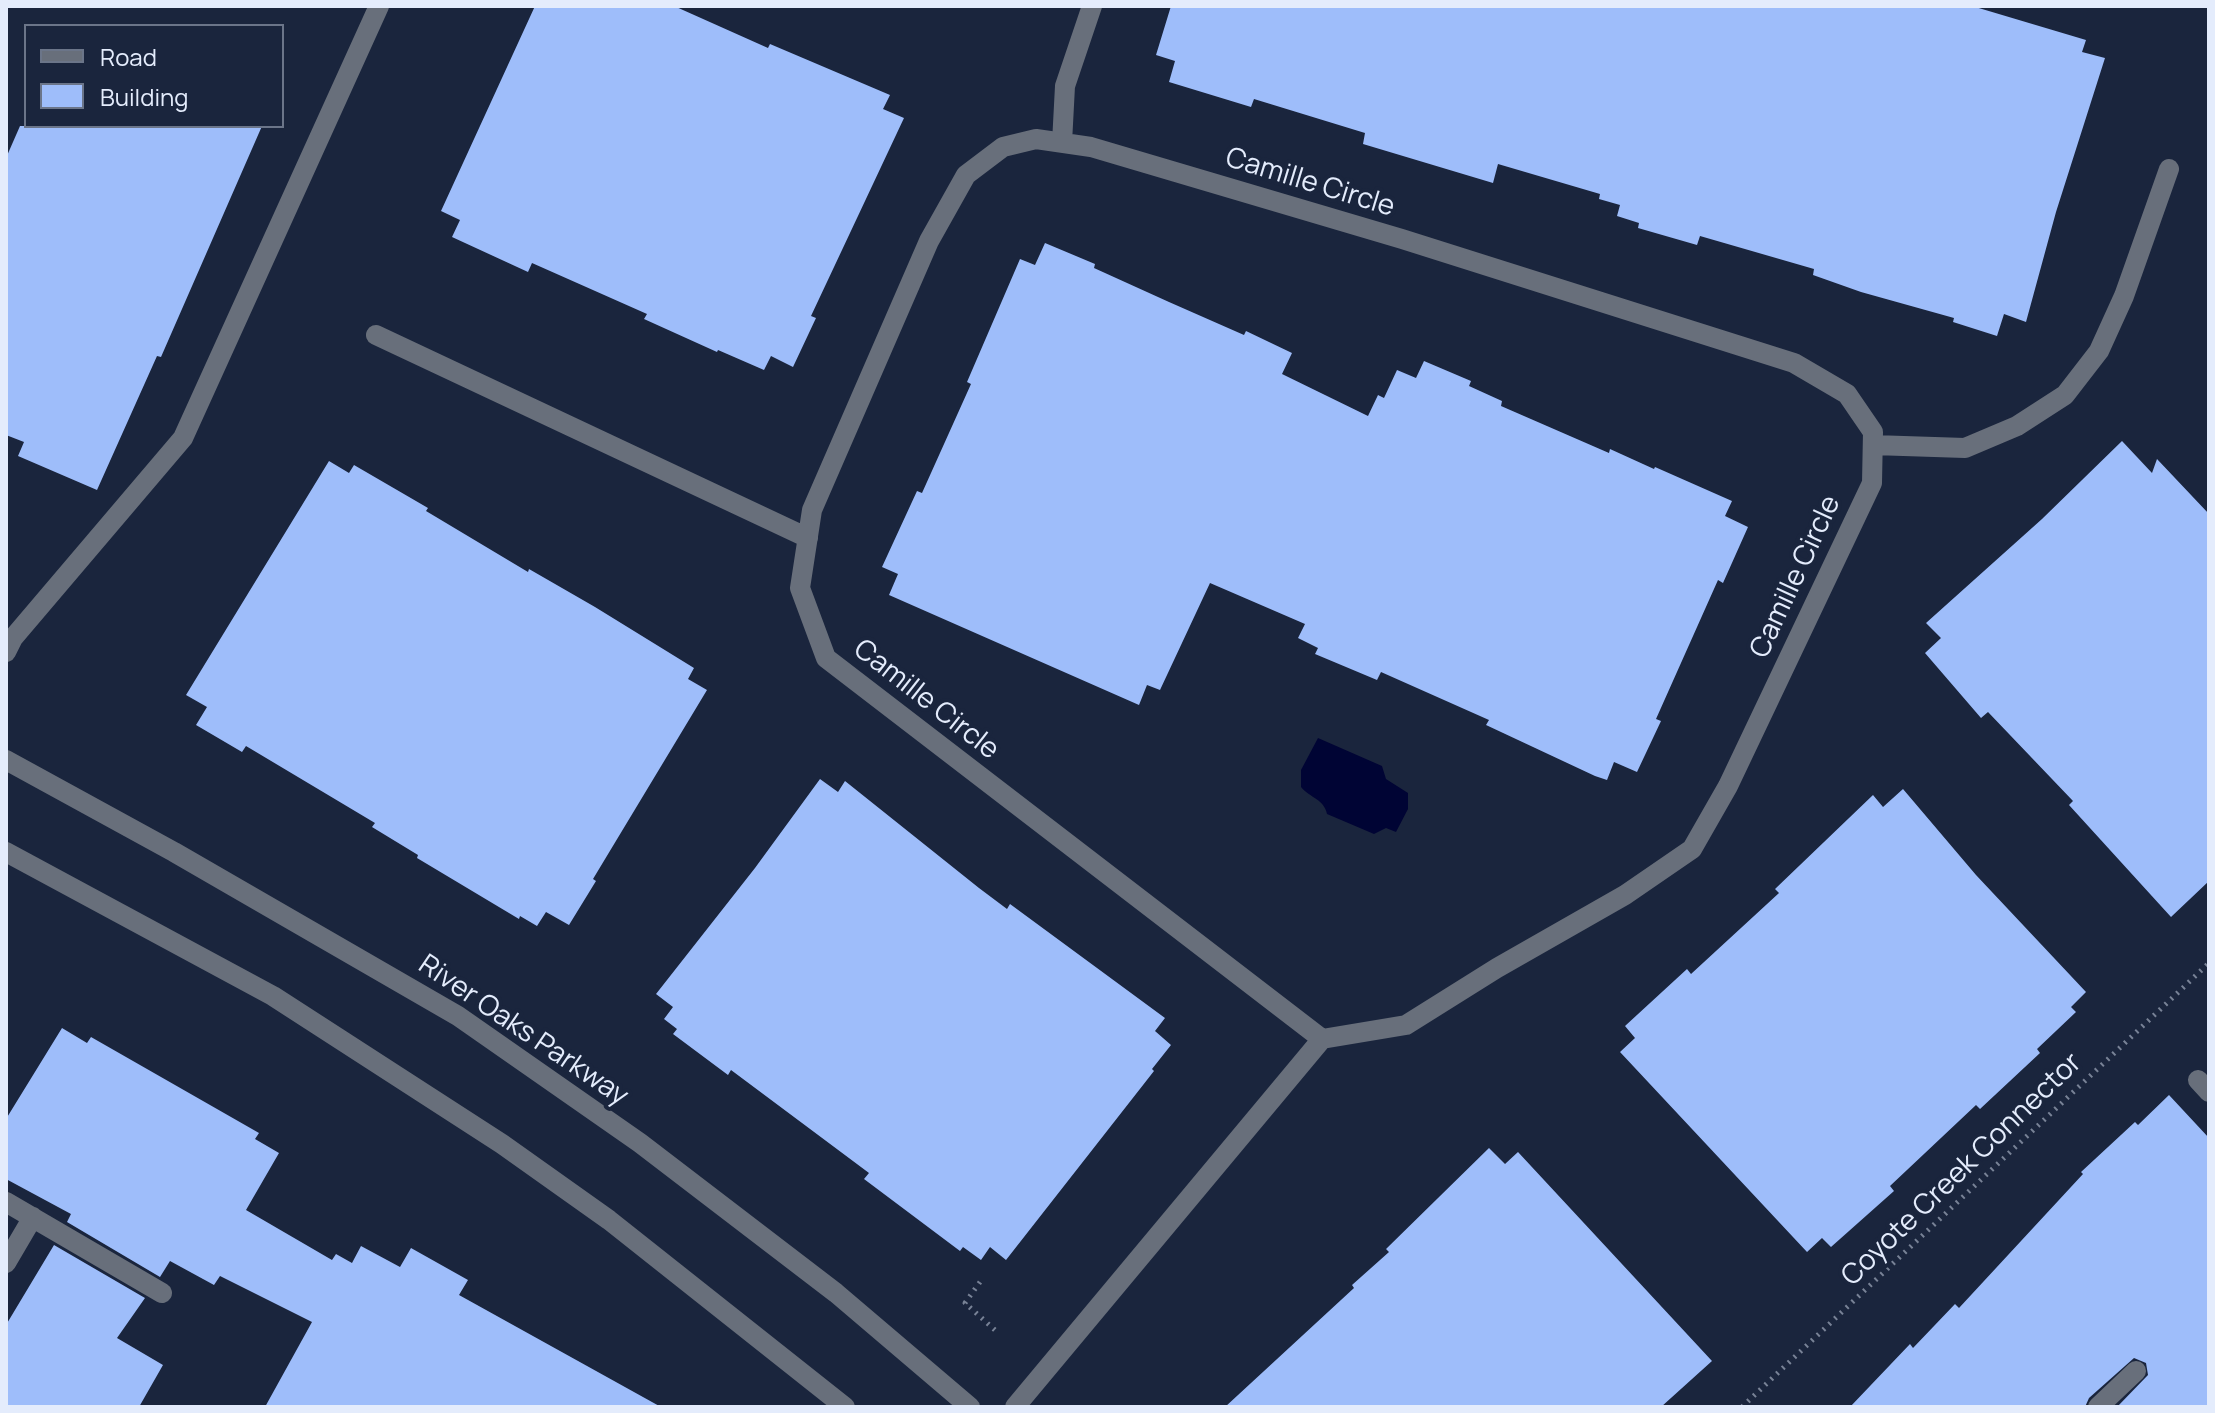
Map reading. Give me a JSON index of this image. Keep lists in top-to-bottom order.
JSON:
{
  "streets": {
    "street": ["Camille Circle", "River Oaks Parkway"],
    "path": ["Coyote Creek Connector"]
  },
  "legend": ["Road", "Building"]
}
